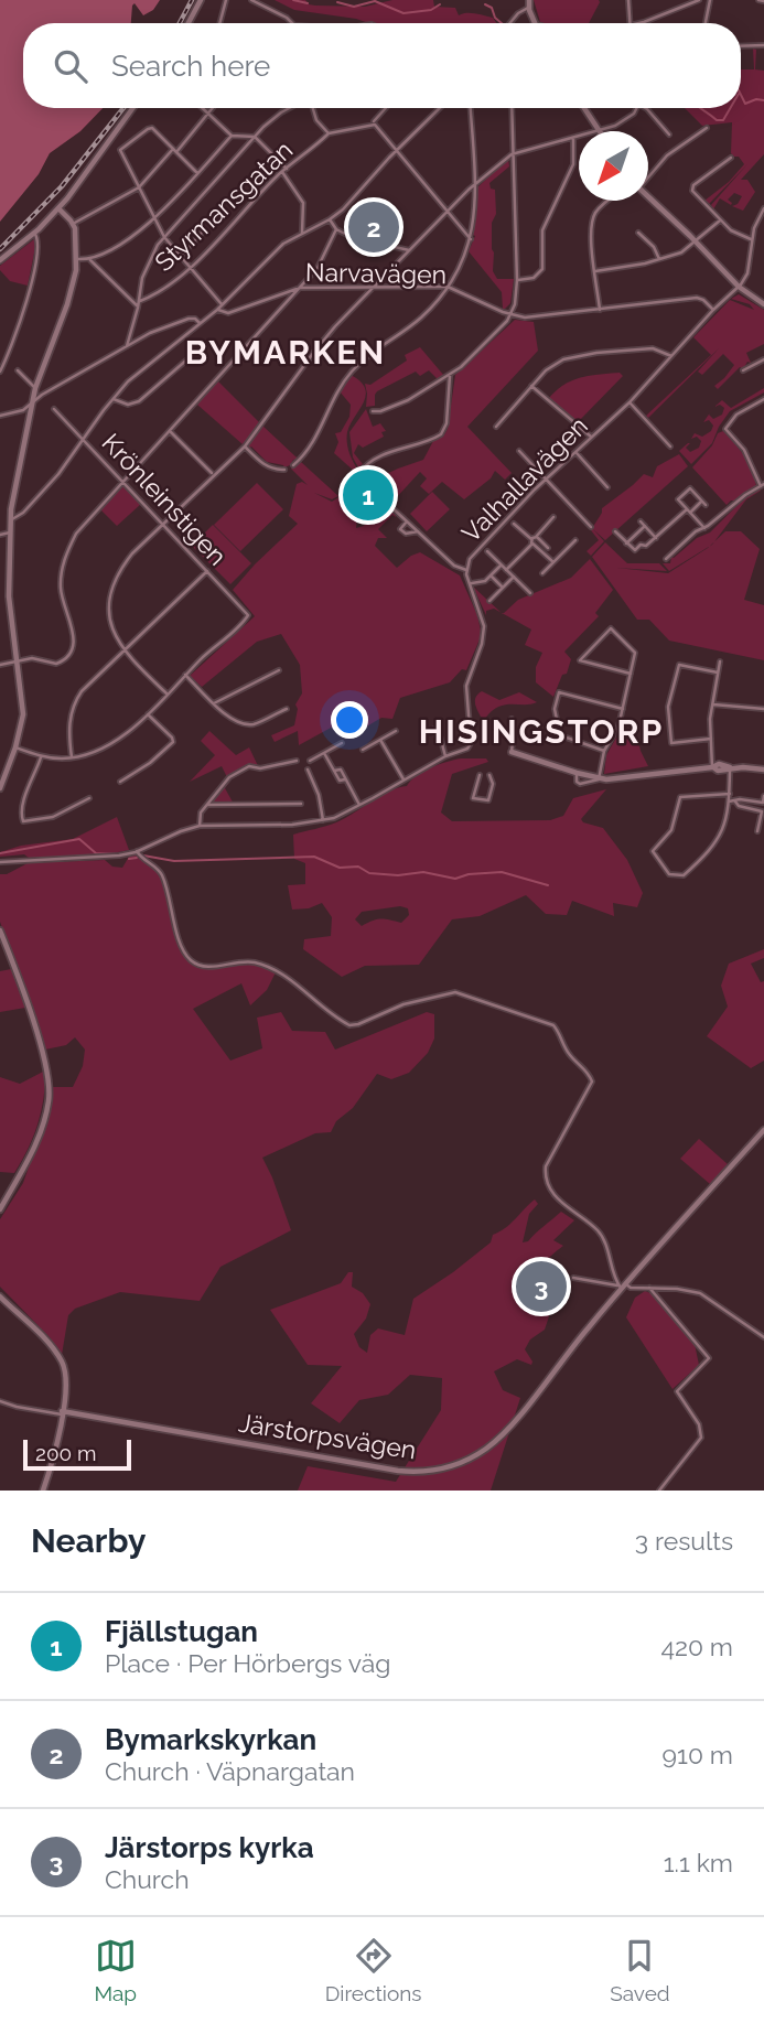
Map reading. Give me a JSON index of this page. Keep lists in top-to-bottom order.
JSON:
{
  "streets": {
    "street": [
      "Styrmansgatan",
      "Narvavägen",
      "Valhallavägen",
      "Krönleinstigen",
      "Järstorpsvägen"
    ]
  },
  "crossings": [
    ["Narvavägen", "Valhallavägen"]
  ],
  "districts": ["BYMARKEN", "HISINGSTORP"],
  "scale_bar": "200 m",
  "north": "bottom left",
  "page": {
    "search": "Search here",
    "pins": ["2", "1", "3"],
    "scale": "200 m",
    "heading": ["Nearby", "3 results"],
    "list": [
      {
        "mark": "1",
        "name": "Fjällstugan",
        "note": "Place · Per Hörbergs väg",
        "value": "420 m"
      },
      {
        "mark": "2",
        "name": "Bymarkskyrkan",
        "note": "Church · Väpnargatan",
        "value": "910 m"
      },
      {
        "mark": "3",
        "name": "Järstorps kyrka",
        "note": "Church",
        "value": "1.1 km"
      }
    ],
    "nav": ["Map", "Directions", "Saved"]
  }
}
